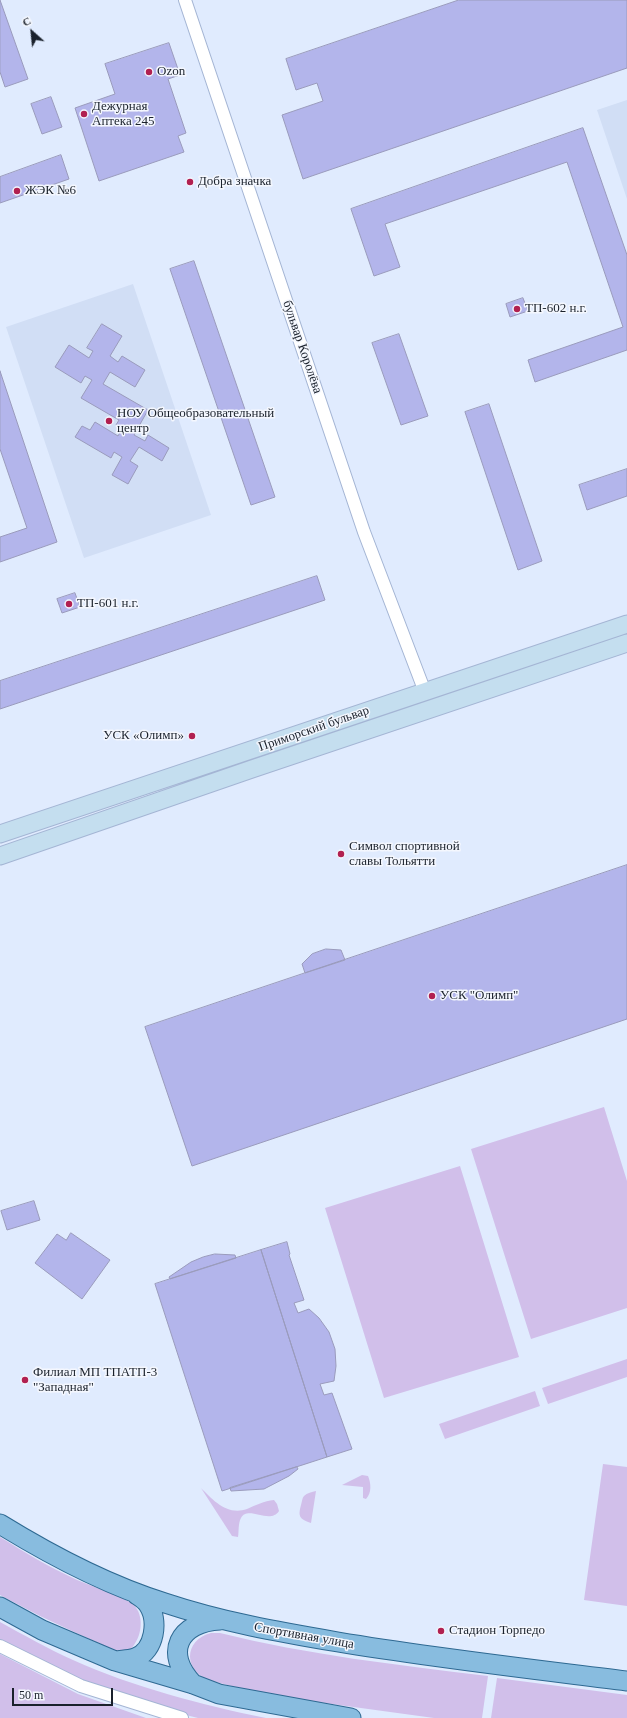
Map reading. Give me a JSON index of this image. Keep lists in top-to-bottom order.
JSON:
{
  "streets": {
    "main road": ["Приморский бульвар", "Спортивная улица"],
    "street": ["бульвар Королёва"]
  },
  "crossings": [
    ["бульвар Королёва", "Приморский бульвар"]
  ],
  "places": [
    "Ozon",
    "Дежурная Аптека 245",
    "Добра значка",
    "ЖЭК №6",
    "ТП-602 н.г.",
    "НОУ Общеобразовательный центр",
    "ТП-601 н.г.",
    "УСК «Олимп»",
    "Символ спортивной славы Тольятти",
    "УСК \"Олимп\"",
    "Филиал МП ТПАТП-3 \"Западная\"",
    "Стадион Торпедо"
  ],
  "scale_bar": "50 m",
  "north": "top left"
}
